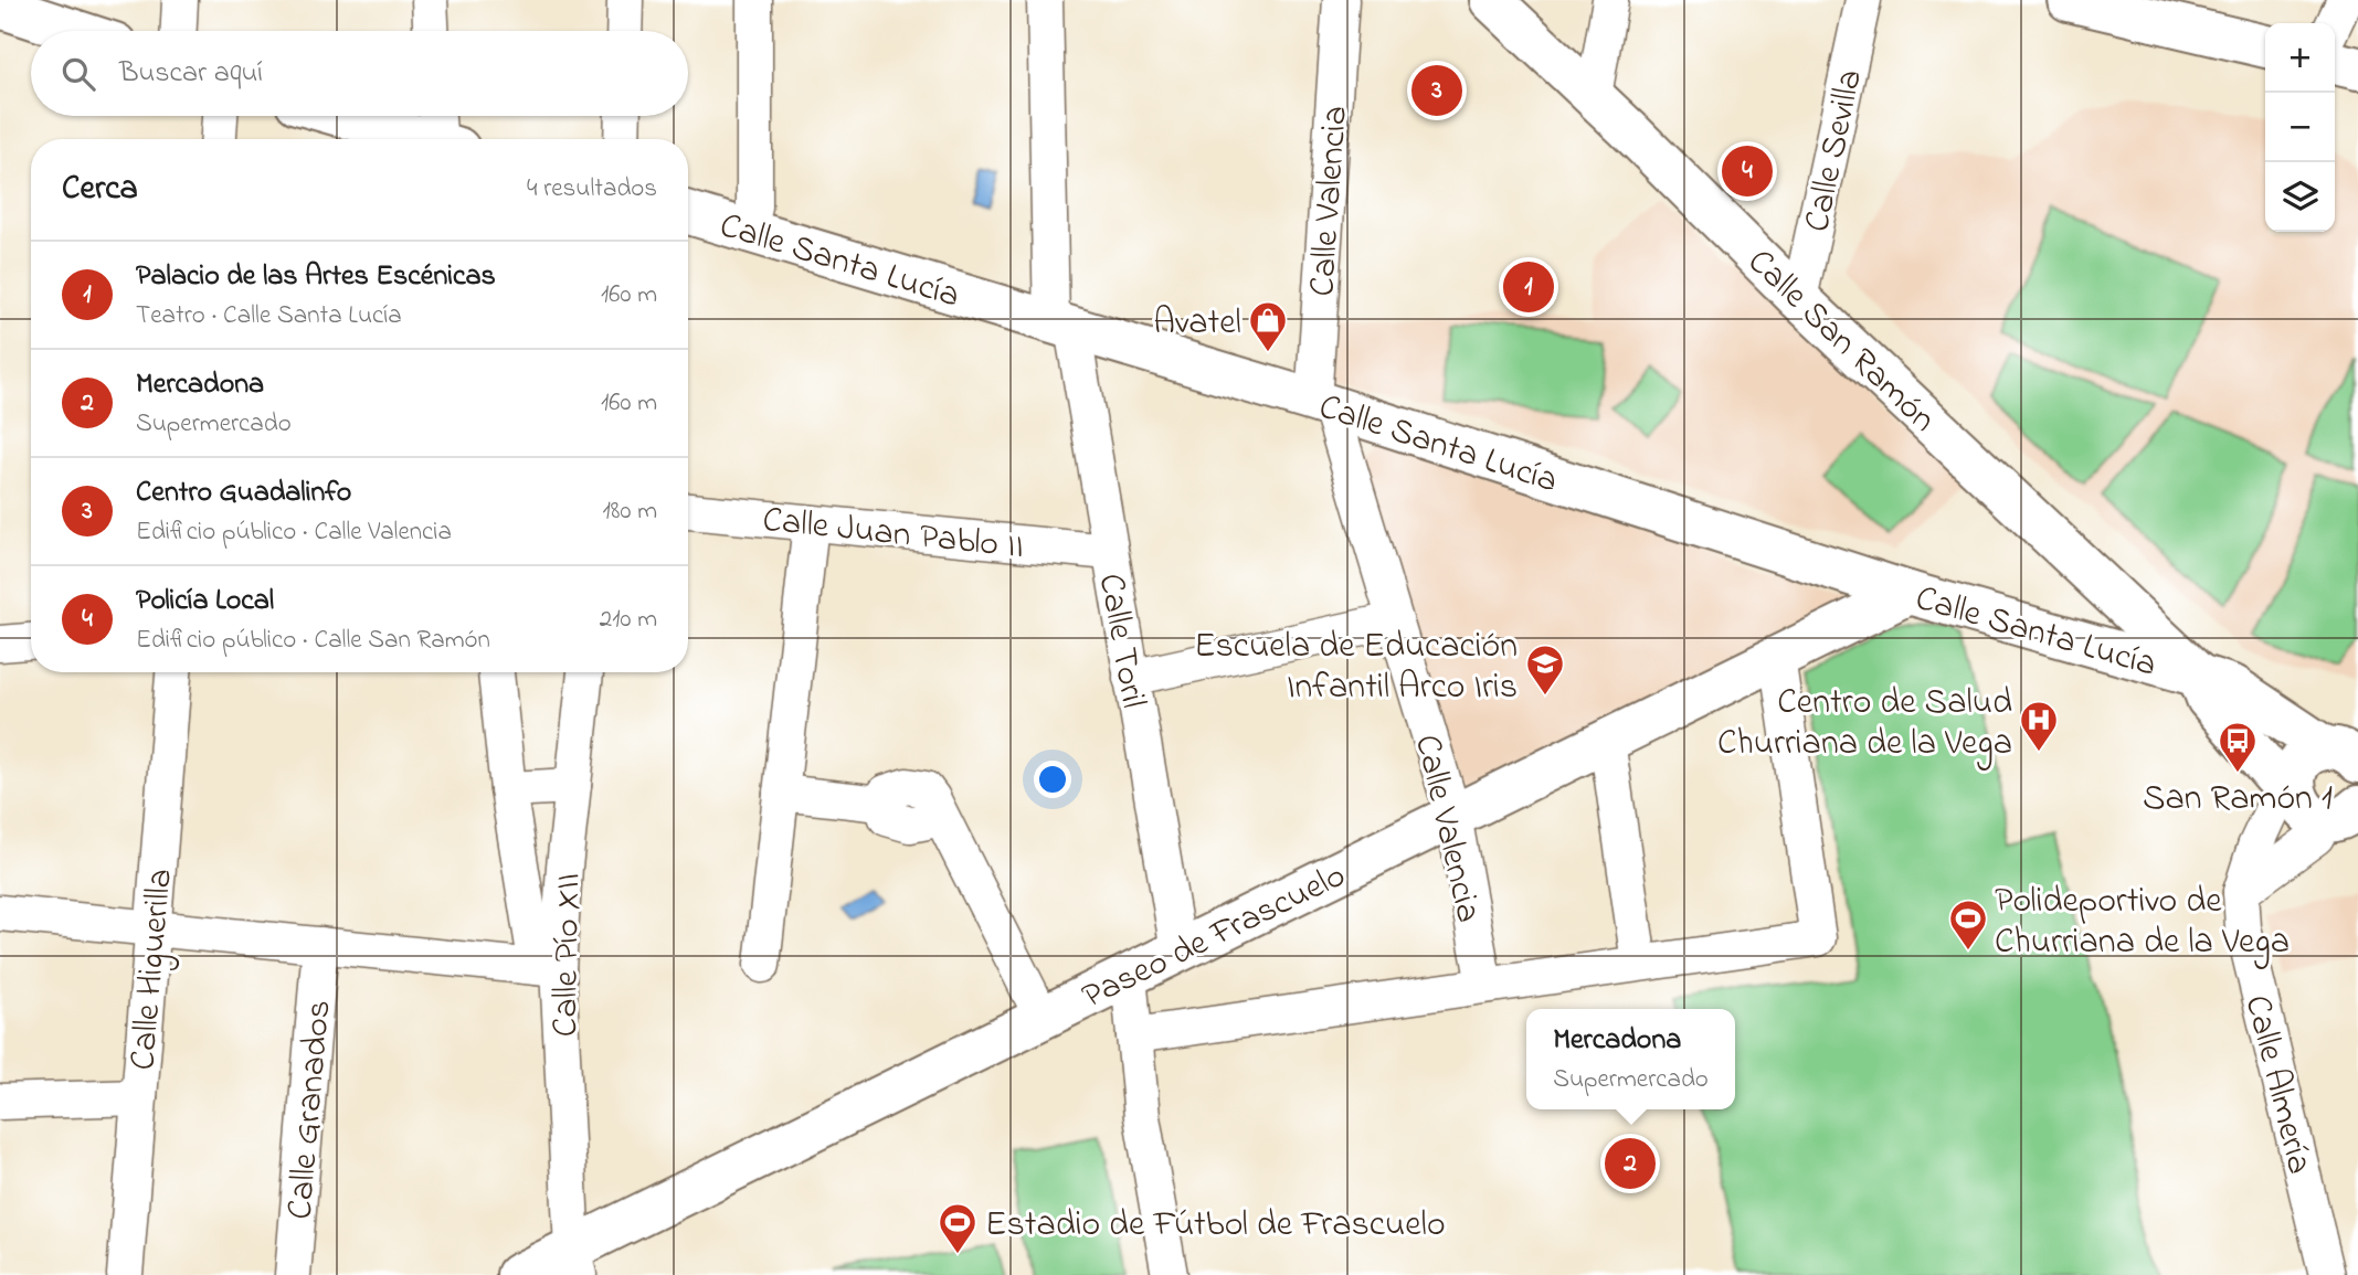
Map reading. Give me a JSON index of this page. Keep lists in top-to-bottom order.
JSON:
{
  "streets": {
    "street": [
      "Calle Sevilla",
      "Calle Valencia",
      "Calle Santa Lucía",
      "Calle San Ramón",
      "Calle Juan Pablo II",
      "Calle Toril",
      "Paseo de Frascuelo",
      "Calle Pío XII",
      "Calle Higuerilla",
      "Calle Almería",
      "Calle Granados"
    ]
  },
  "crossings": [
    ["Calle Sevilla", "Calle San Ramón"],
    ["Calle Valencia", "Calle Santa Lucía"],
    ["Calle Valencia", "Paseo de Frascuelo"],
    ["Calle Santa Lucía", "Calle San Ramón"],
    ["Calle Santa Lucía", "Calle Toril"],
    ["Calle Santa Lucía", "Paseo de Frascuelo"],
    ["Calle San Ramón", "Calle Almería"],
    ["Calle Juan Pablo II", "Calle Toril"],
    ["Calle Toril", "Paseo de Frascuelo"],
    ["Paseo de Frascuelo", "Calle Pío XII"]
  ],
  "places": {
    "shop": ["Avatel"],
    "school or university": ["Escuela de Educación Infantil Arco Iris"],
    "hospital": ["Centro de Salud Churriana de la Vega"],
    "bus stop": ["San Ramón 1"],
    "sports": ["Polideportivo de Churriana de la Vega", "Estadio de Fútbol de Frascuelo"]
  },
  "page": {
    "map_buttons": ["+", "−"],
    "search": "Buscar aquí",
    "pins": [
      "3",
      "4",
      "1",
      "2"
    ],
    "heading": ["Cerca", "4 resultados"],
    "list": [
      {
        "mark": "1",
        "name": "Palacio de las Artes Escénicas",
        "note": "Teatro · Calle Santa Lucía",
        "value": "160 m"
      },
      {
        "mark": "2",
        "name": "Mercadona",
        "note": "Supermercado",
        "value": "160 m"
      },
      {
        "mark": "3",
        "name": "Centro Guadalinfo",
        "note": "Edificio público · Calle Valencia",
        "value": "180 m"
      },
      {
        "mark": "4",
        "name": "Policía Local",
        "note": "Edificio público · Calle San Ramón",
        "value": "210 m"
      }
    ],
    "popup": ["Mercadona", "Supermercado"]
  }
}
